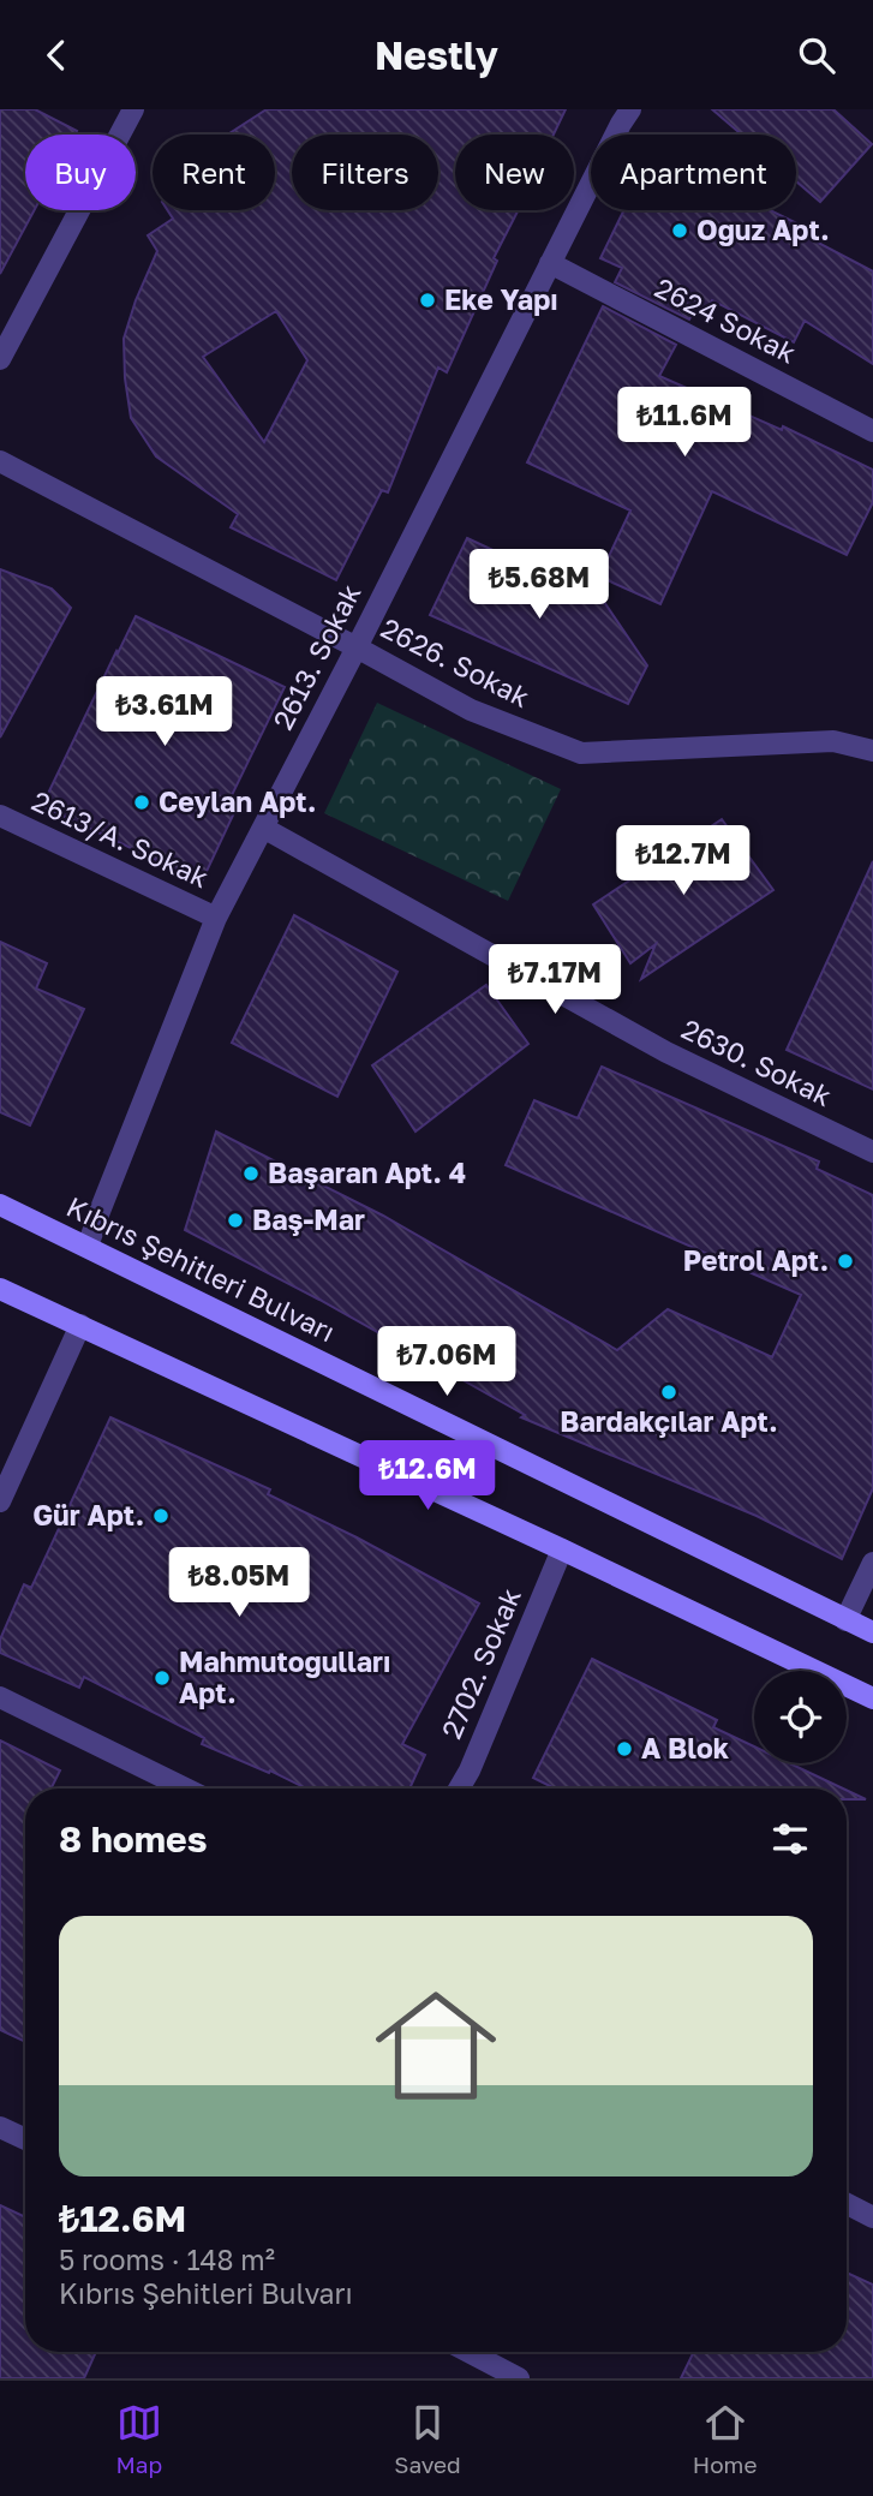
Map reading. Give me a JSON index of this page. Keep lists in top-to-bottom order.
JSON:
{
  "streets": {
    "main road": ["Kıbrıs Şehitleri Bulvarı"],
    "street": [
      "2624 Sokak",
      "2613. Sokak",
      "2626. Sokak",
      "2613/A. Sokak",
      "2630. Sokak",
      "2702. Sokak"
    ]
  },
  "crossings": [
    ["2624 Sokak", "2613. Sokak"],
    ["2613. Sokak", "2626. Sokak"],
    ["2613. Sokak", "2613/A. Sokak"],
    ["2613. Sokak", "2630. Sokak"],
    ["2613. Sokak", "Kıbrıs Şehitleri Bulvarı"]
  ],
  "places": [
    "Oğuz Apt.",
    "Eke Yapı",
    "Ceylan Apt.",
    "Başaran Apt. 4",
    "Baş-Mar",
    "Petrol Apt.",
    "Bardakçılar Apt.",
    "Gür Apt.",
    "Mahmutoğulları Apt.",
    "A Blok"
  ],
  "page": {
    "header": "Nestly",
    "chip": [
      "Buy",
      "Rent",
      "Filters",
      "New",
      "Apartment"
    ],
    "price": [
      "₺11.6M",
      "₺5.68M",
      "₺3.61M",
      "₺12.7M",
      "₺7.17M",
      "₺7.06M",
      "₺12.6M",
      "₺8.05M"
    ],
    "heading": "8 homes",
    "list": [
      {
        "name": "₺12.6M",
        "note": "5 rooms · 148 m² · Kıbrıs Şehitleri Bulvarı"
      }
    ],
    "tabs": ["Map", "Saved", "Home"]
  }
}
